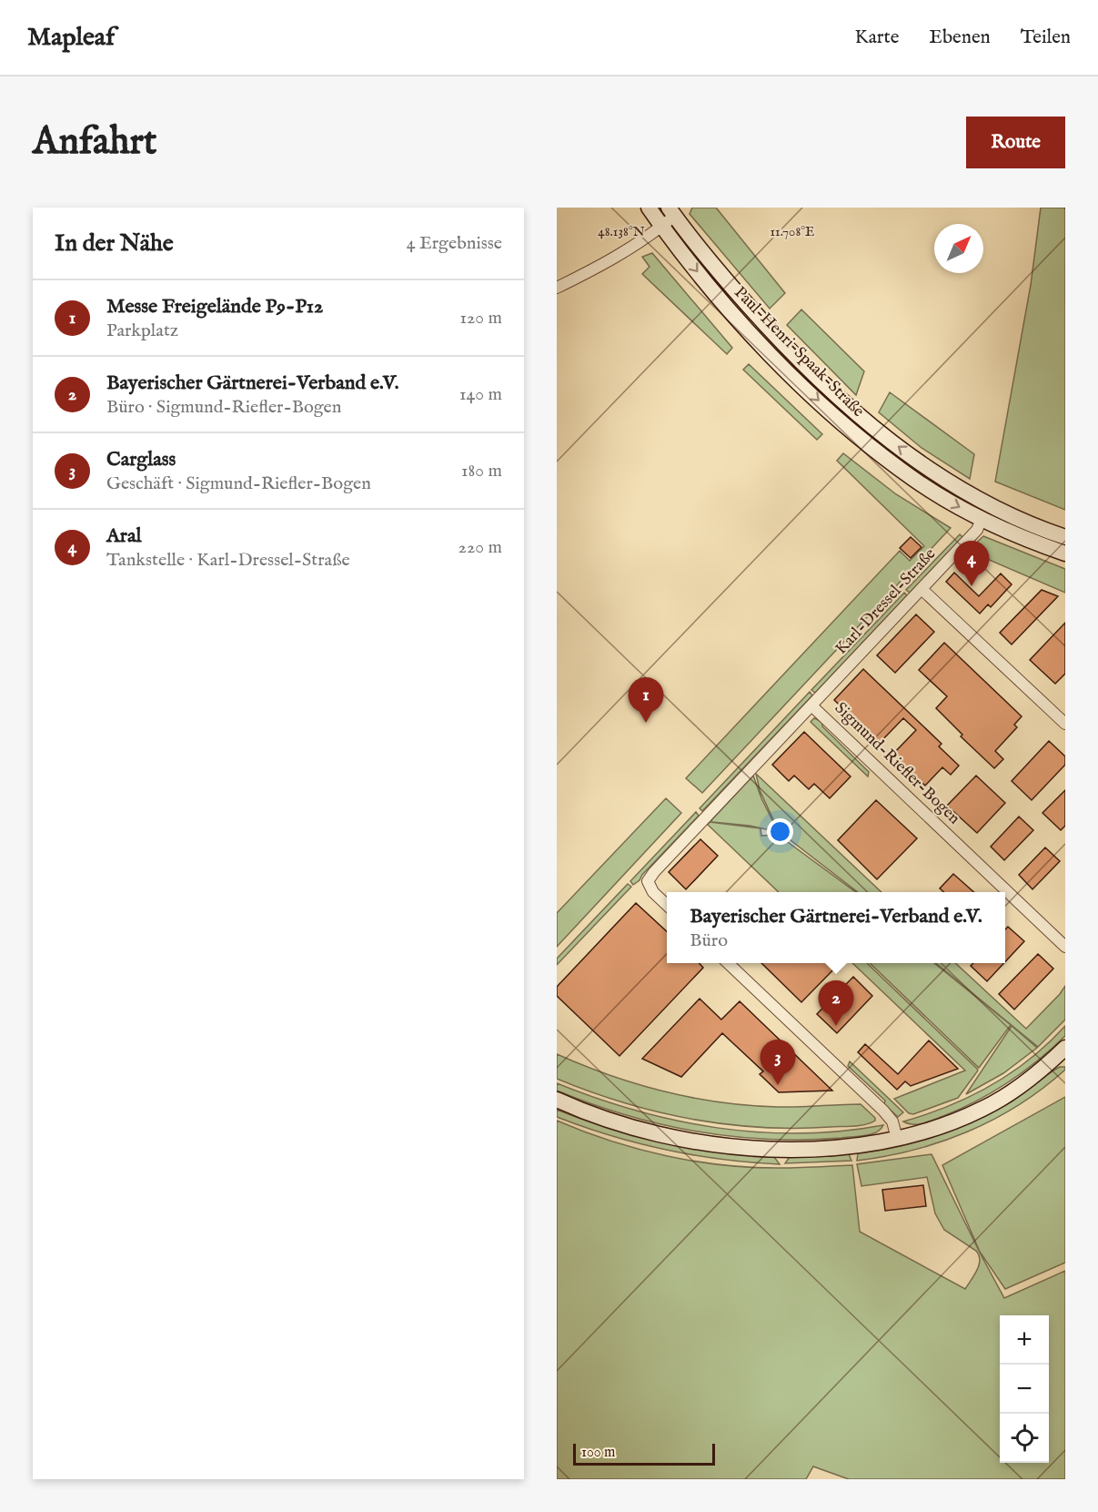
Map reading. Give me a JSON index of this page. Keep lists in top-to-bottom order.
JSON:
{
  "streets": {
    "main road": ["Paul-Henri-Spaak-Straße"],
    "street": ["Karl-Dressel-Straße", "Sigmund-Riefler-Bogen"]
  },
  "crossings": [
    ["Paul-Henri-Spaak-Straße", "Karl-Dressel-Straße"],
    ["Karl-Dressel-Straße", "Sigmund-Riefler-Bogen"]
  ],
  "scale_bar": "100 m",
  "north": "top right",
  "page": {
    "header": "Mapleaf",
    "nav": ["Karte", "Ebenen", "Teilen"],
    "buttons": "Route",
    "title": "Anfahrt",
    "heading": ["In der Nähe", "4 Ergebnisse"],
    "list": [
      {
        "mark": "1",
        "name": "Messe Freigelände P9-P12",
        "note": "Parkplatz",
        "value": "120 m"
      },
      {
        "mark": "2",
        "name": "Bayerischer Gärtnerei-Verband e.V.",
        "note": "Büro · Sigmund-Riefler-Bogen",
        "value": "140 m"
      },
      {
        "mark": "3",
        "name": "Carglass",
        "note": "Geschäft · Sigmund-Riefler-Bogen",
        "value": "180 m"
      },
      {
        "mark": "4",
        "name": "Aral",
        "note": "Tankstelle · Karl-Dressel-Straße",
        "value": "220 m"
      }
    ],
    "pins": [
      "4",
      "1",
      "2",
      "3"
    ],
    "popup": ["Bayerischer Gärtnerei-Verband e.V.", "Büro"],
    "map_buttons": ["+", "−"],
    "scale": "100 m"
  },
  "coordinates": ["48.138°N", "11.708°E"]
}
